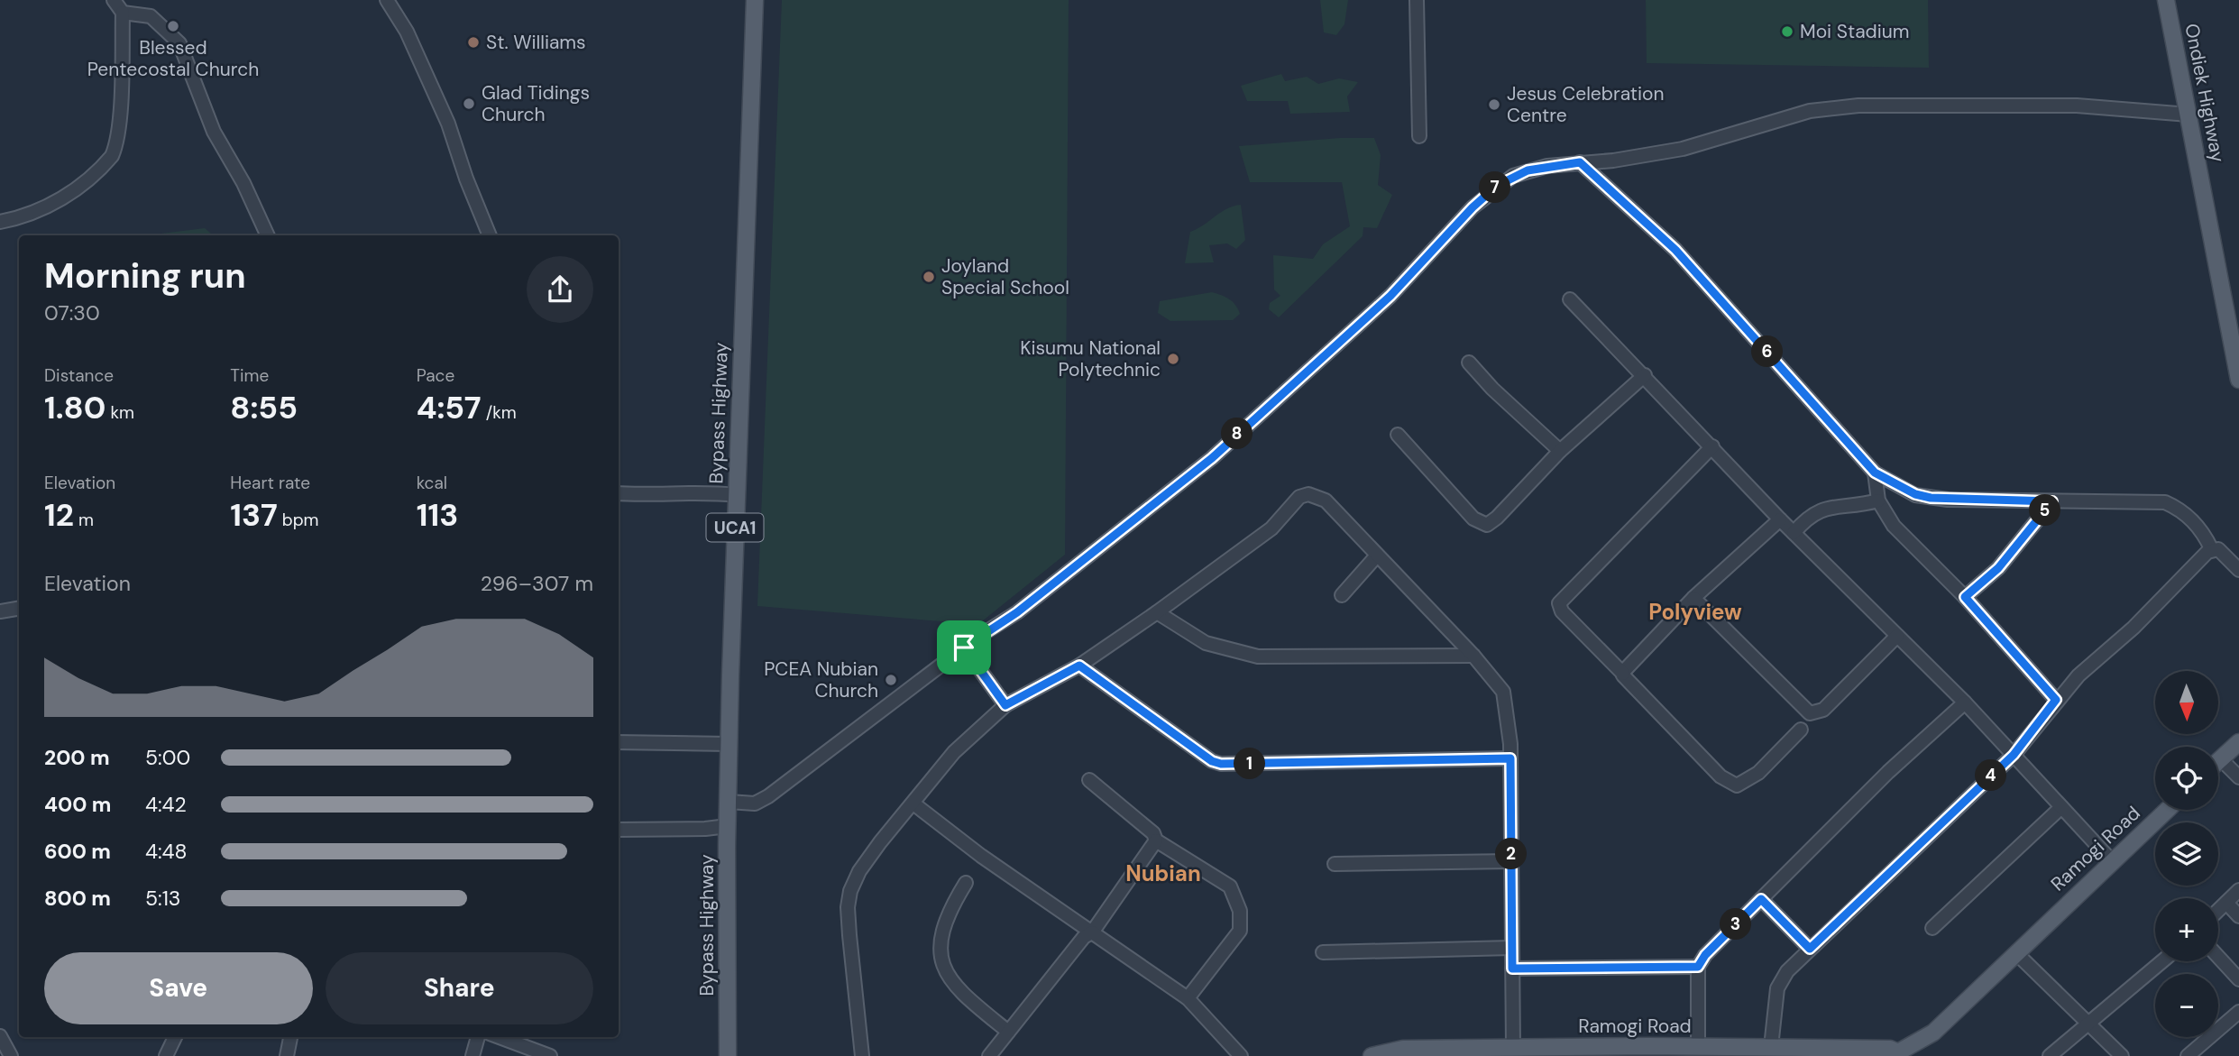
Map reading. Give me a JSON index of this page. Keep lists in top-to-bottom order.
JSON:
{
  "streets": {
    "main road": [
      "Ondiek Highway",
      "Bypass Highway",
      "UCA1",
      "Ramogi Road"
    ]
  },
  "districts": ["Polyview", "Nubian"],
  "places": [
    "Blessed Pentecostal Church",
    "Moi Stadium",
    "St. Williams",
    "Glad Tidings Church",
    "Jesus Celebration Centre",
    "Joyland Special School",
    "Kisumu National Polytechnic",
    "PCEA Nubian Church"
  ],
  "north": "bottom",
  "page": {
    "pins": [
      "7",
      "6",
      "8",
      "5",
      "1",
      "4",
      "2",
      "3"
    ],
    "heading": ["Morning run", "07:30"],
    "stats": [
      ["Distance", "1.80 km"],
      ["Time", "8:55"],
      ["Pace", "4:57 /km"],
      ["Elevation", "12 m"],
      ["Heart rate", "137 bpm"],
      ["kcal", "113"]
    ],
    "chart": ["Elevation", "296–307 m"],
    "map_buttons": ["+", "−"],
    "list": [
      {
        "name": "200 m",
        "note": "5:00"
      },
      {
        "name": "400 m",
        "note": "4:42"
      },
      {
        "name": "600 m",
        "note": "4:48"
      },
      {
        "name": "800 m",
        "note": "5:13"
      }
    ],
    "buttons": ["Save", "Share"]
  }
}
